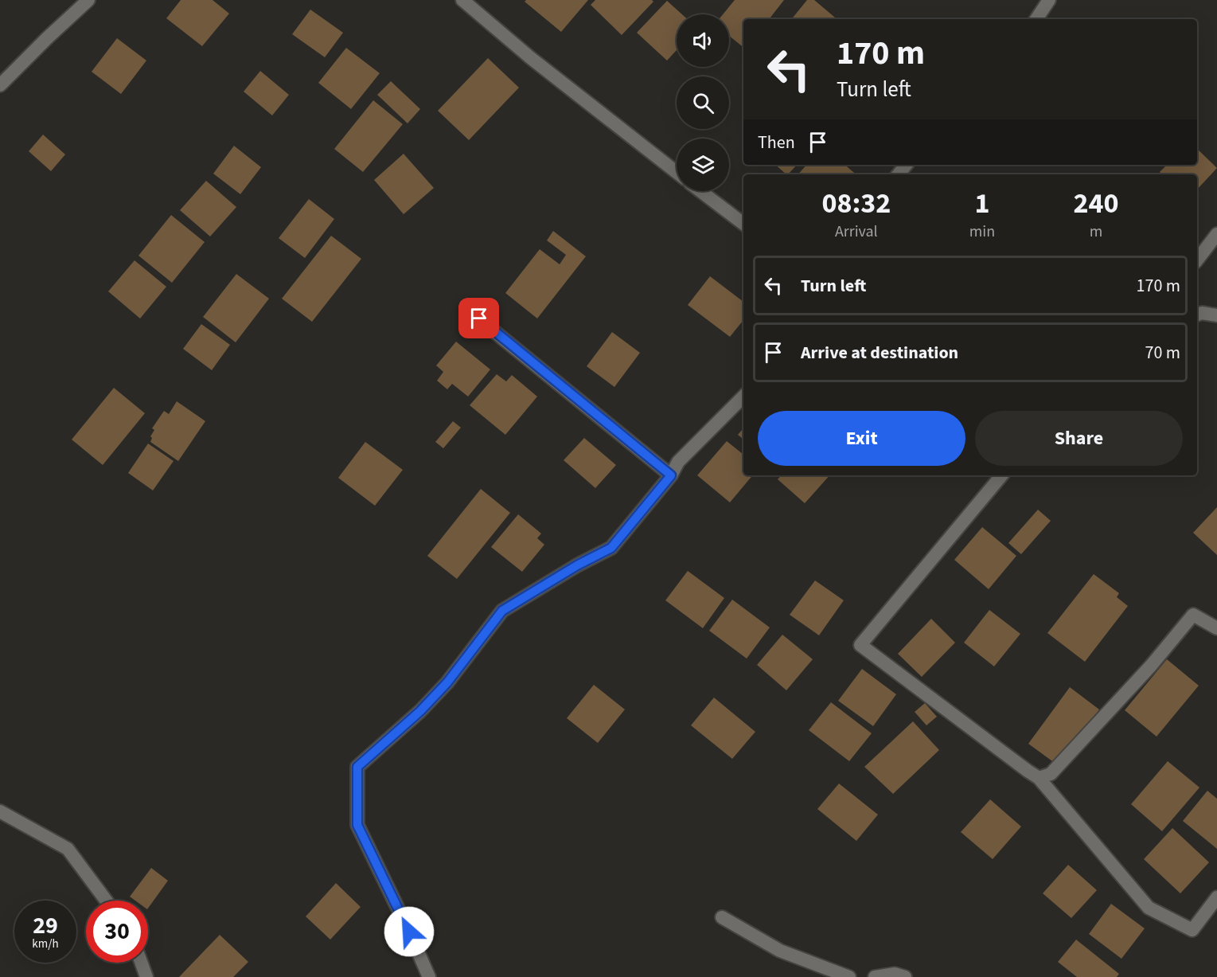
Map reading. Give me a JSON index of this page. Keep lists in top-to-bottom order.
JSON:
{
  "page": {
    "turn": ["170 m", "Turn left"],
    "then": "Then",
    "eta": [
      "08:32",
      "Arrival",
      "1",
      "min",
      "240",
      "m"
    ],
    "list": [
      {
        "name": "Turn left",
        "value": "170 m"
      },
      {
        "name": "Arrive at destination",
        "value": "70 m"
      }
    ],
    "buttons": ["Exit", "Share"],
    "speed": "29 km/h",
    "limit": "30"
  }
}
